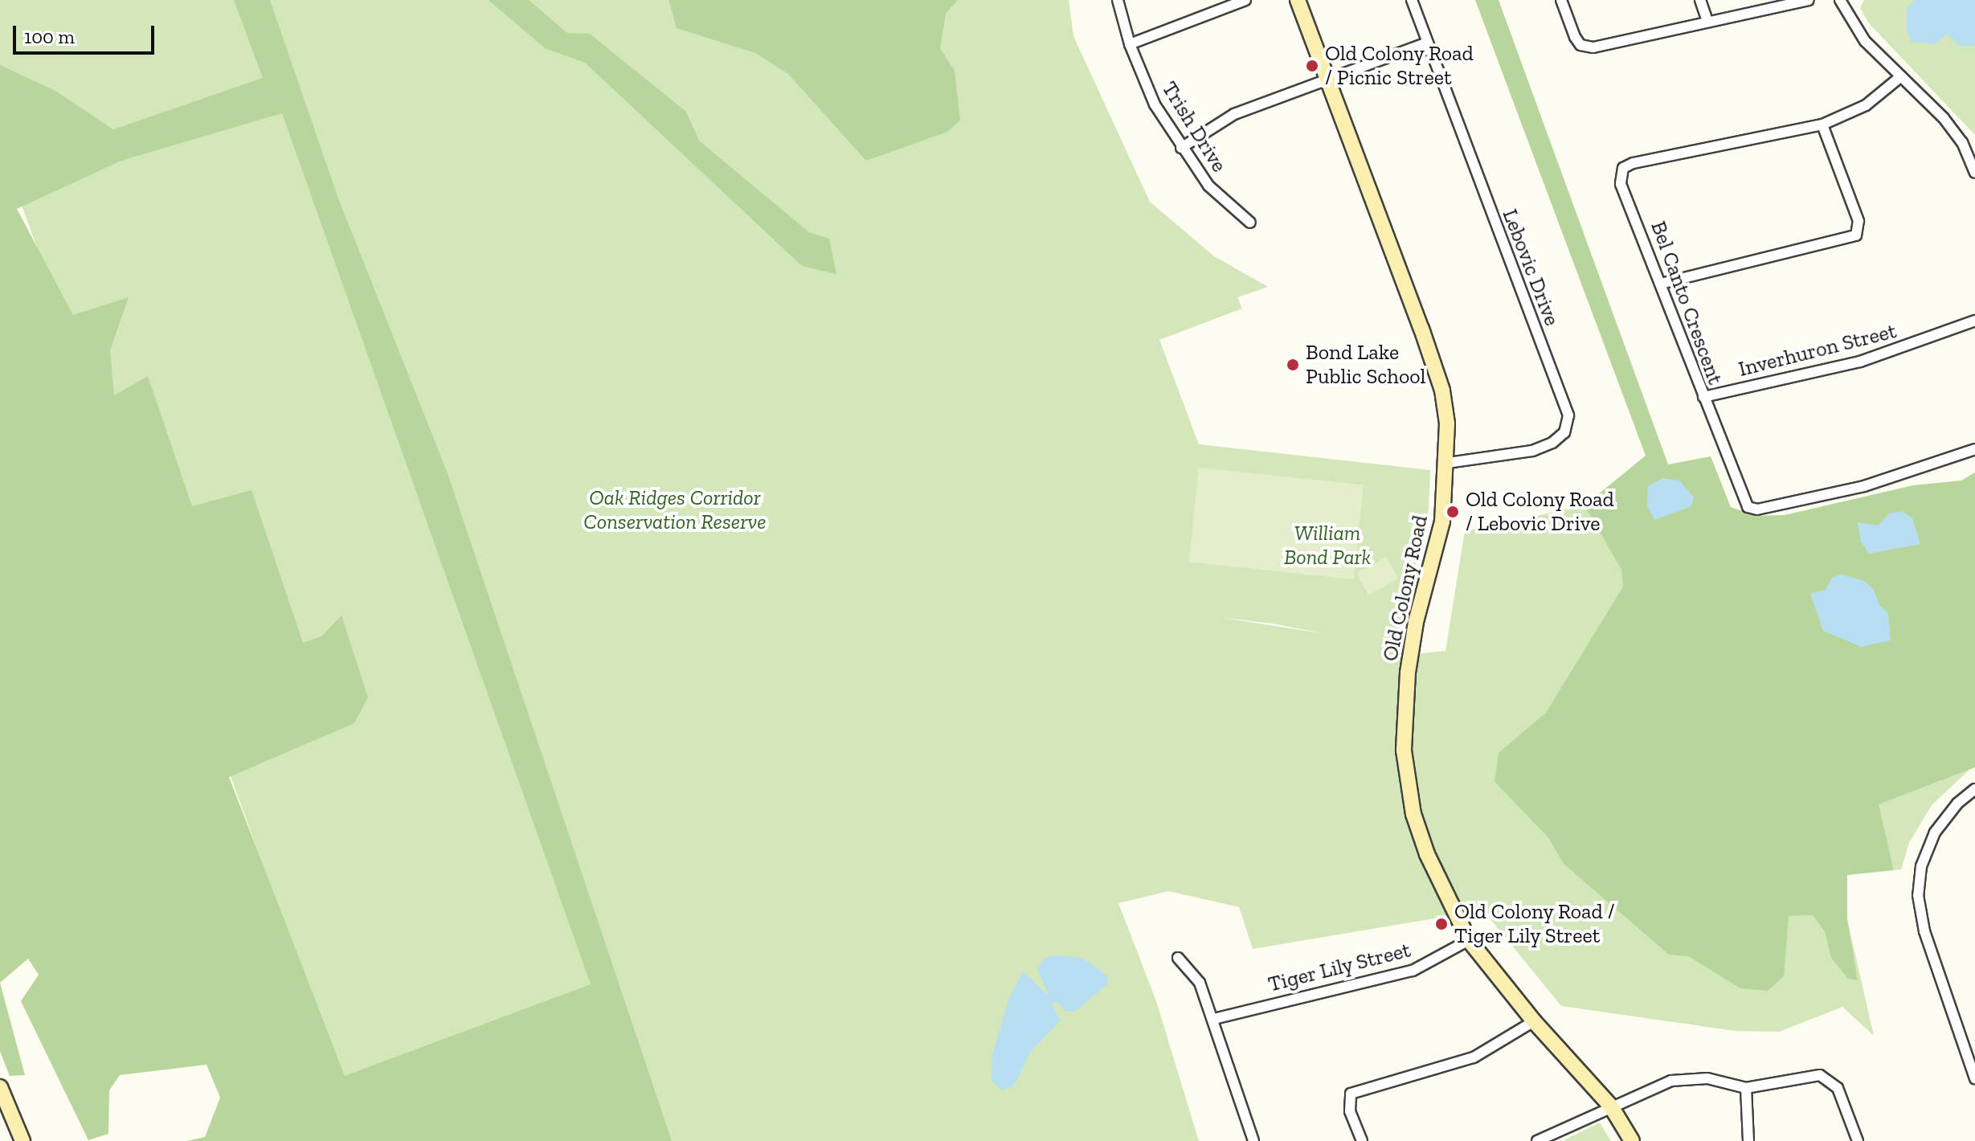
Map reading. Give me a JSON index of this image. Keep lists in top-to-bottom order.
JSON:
{
  "streets": {
    "street": [
      "Trish Drive",
      "Lebovic Drive",
      "Bel Canto Crescent",
      "Inverhuron Street",
      "Old Colony Road",
      "Tiger Lily Street"
    ]
  },
  "crossings": [
    ["Lebovic Drive", "Old Colony Road"],
    ["Bel Canto Crescent", "Inverhuron Street"],
    ["Old Colony Road", "Tiger Lily Street"]
  ],
  "parks": ["Oak Ridges Corridor Conservation Reserve", "William Bond Park"],
  "places": [
    "Old Colony Road / Picnic Street",
    "Bond Lake Public School",
    "Old Colony Road / Lebovic Drive",
    "Old Colony Road / Tiger Lily Street"
  ],
  "scale_bar": "100 m"
}
